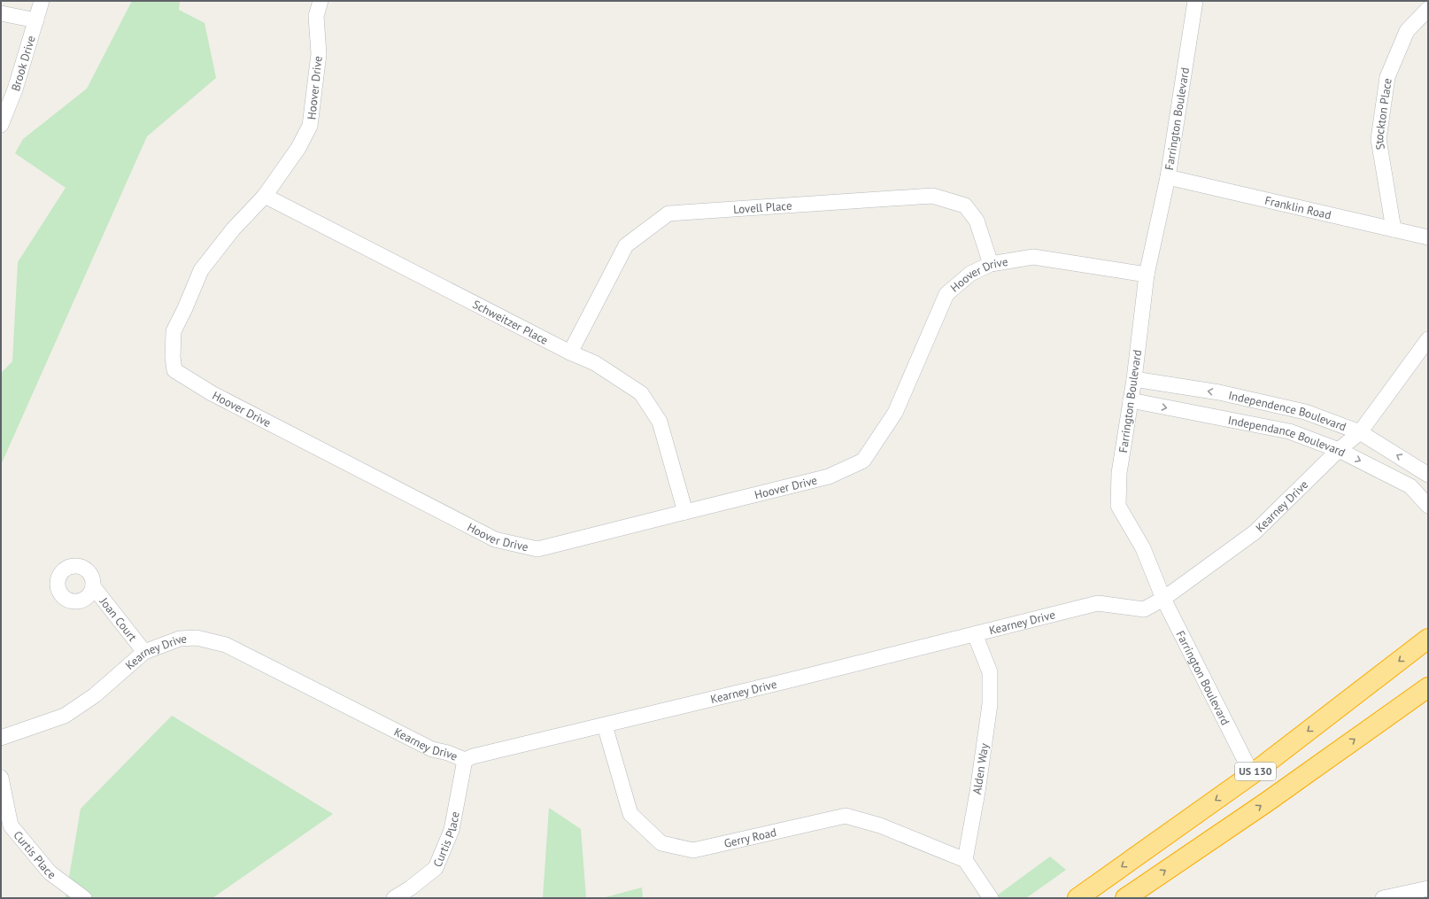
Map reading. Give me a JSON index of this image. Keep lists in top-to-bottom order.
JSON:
{
  "streets": {
    "highway": ["US 130"],
    "street": [
      "Brook Drive",
      "Hoover Drive",
      "Stockton Place",
      "Farrington Boulevard",
      "Lovell Place",
      "Franklin Road",
      "Schweitzer Place",
      "Independence Boulevard",
      "Independance Boulevard",
      "Kearney Drive",
      "Joan Court",
      "Alden Way",
      "Gerry Road",
      "Curtis Place"
    ]
  },
  "crossings": [
    ["Hoover Drive", "Farrington Boulevard"],
    ["Hoover Drive", "Lovell Place"],
    ["Hoover Drive", "Schweitzer Place"],
    ["Stockton Place", "Franklin Road"],
    ["Farrington Boulevard", "Franklin Road"],
    ["Farrington Boulevard", "Independence Boulevard"],
    ["Farrington Boulevard", "Independance Boulevard"],
    ["Farrington Boulevard", "Kearney Drive"],
    ["Farrington Boulevard", "US 130"],
    ["Lovell Place", "Schweitzer Place"],
    ["Independence Boulevard", "Kearney Drive"],
    ["Independance Boulevard", "Kearney Drive"],
    ["Kearney Drive", "Joan Court"],
    ["Kearney Drive", "Alden Way"],
    ["Kearney Drive", "Gerry Road"],
    ["Kearney Drive", "Curtis Place"],
    ["Alden Way", "Gerry Road"]
  ],
  "one_way": ["Independence Boulevard", "Independance Boulevard"]
}
